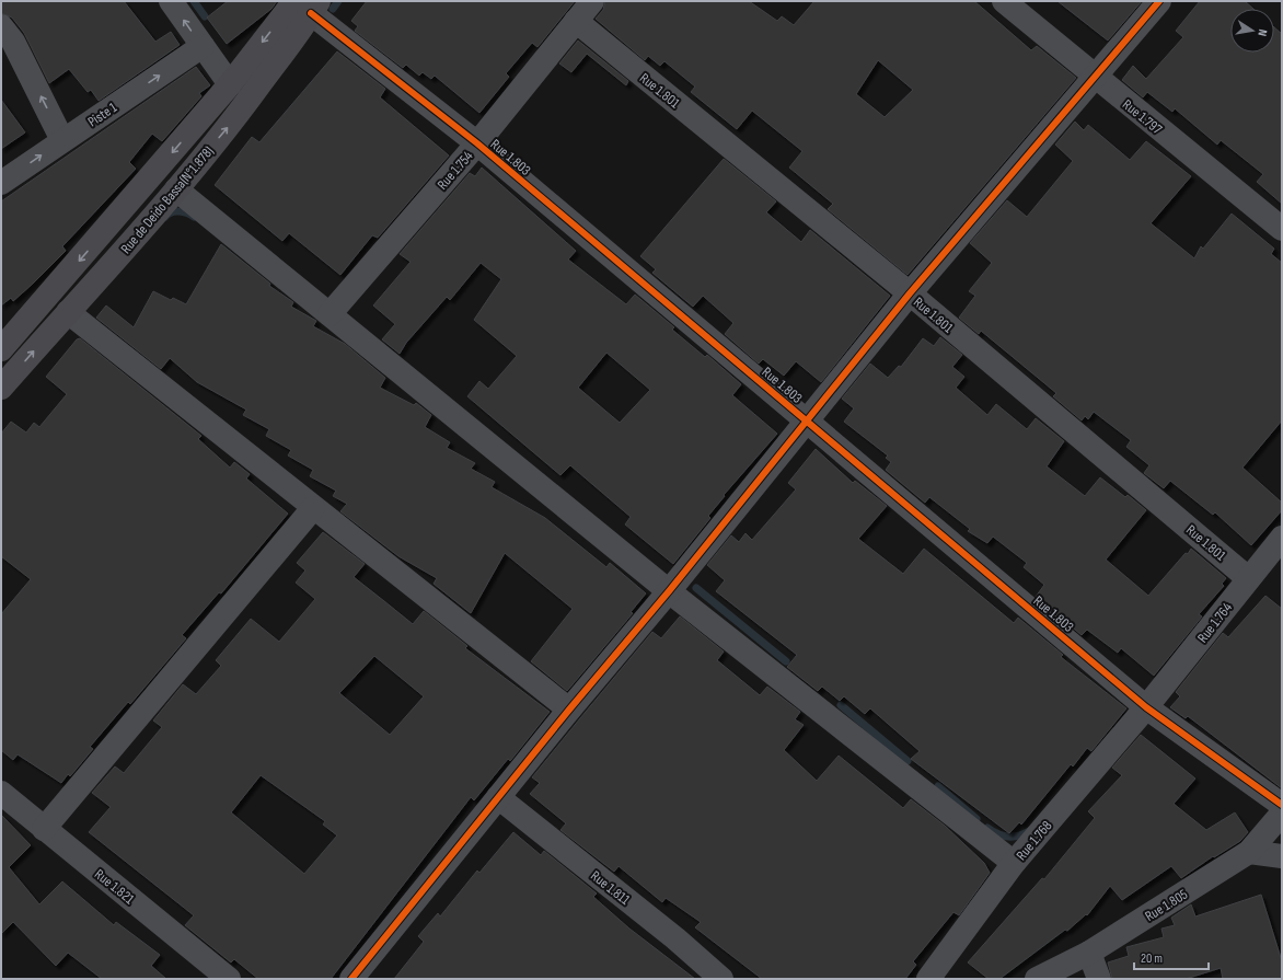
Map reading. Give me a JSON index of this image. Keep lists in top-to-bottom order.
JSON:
{
  "streets": {
    "main road": ["Rue de Deido Bassa(N°1.878)"],
    "street": [
      "Rue 1.801",
      "Piste 1",
      "Rue 1.797",
      "Rue 1.803",
      "Rue 1.754",
      "Rue 1.764",
      "Rue 1.768",
      "Rue 1.821",
      "Rue 1.811",
      "Rue 1.805"
    ]
  },
  "crossings": [
    ["Rue 1.801", "Rue 1.754"],
    ["Rue 1.801", "Rue 1.764"],
    ["Rue 1.803", "Rue 1.754"],
    ["Rue 1.803", "Rue de Deido Bassa(N°1.878)"],
    ["Rue 1.803", "Rue 1.764"],
    ["Rue 1.803", "Rue 1.768"],
    ["Rue 1.764", "Rue 1.768"]
  ],
  "one_way": ["Piste 1"],
  "scale_bar": "20 m",
  "north": "right"
}
